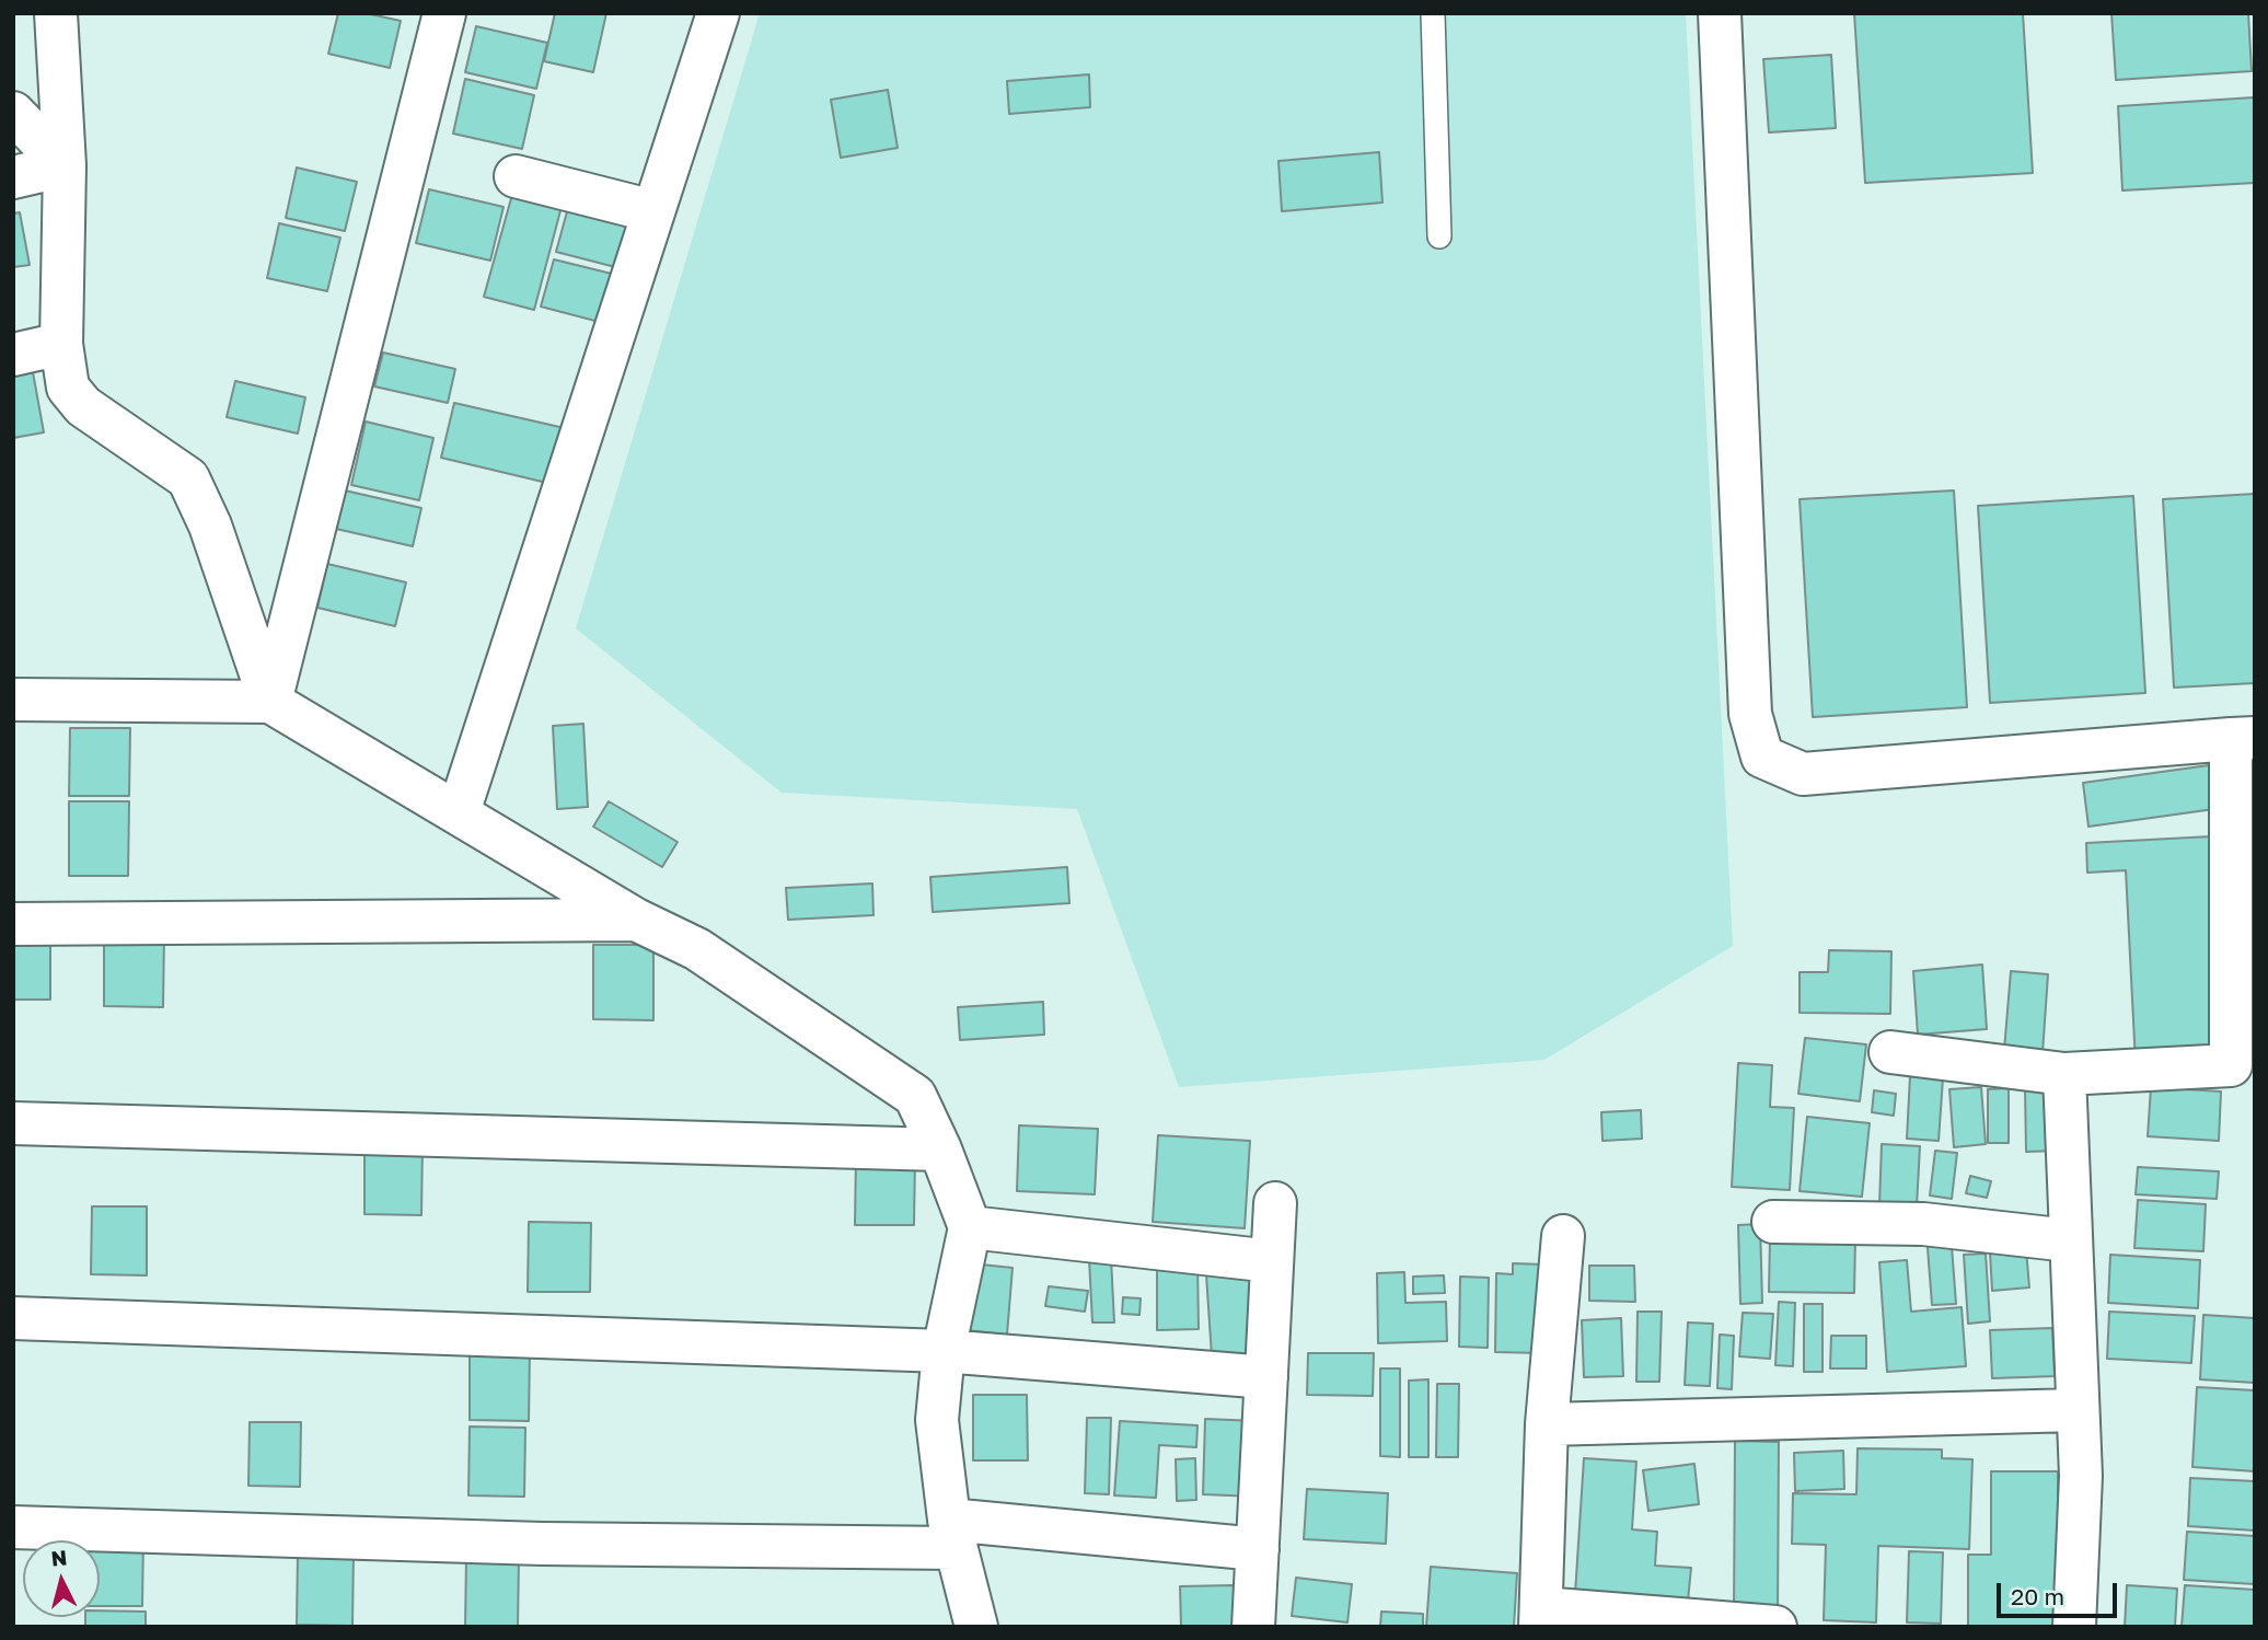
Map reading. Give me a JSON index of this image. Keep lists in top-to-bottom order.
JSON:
{
  "scale_bar": "20 m",
  "north": "top"
}
